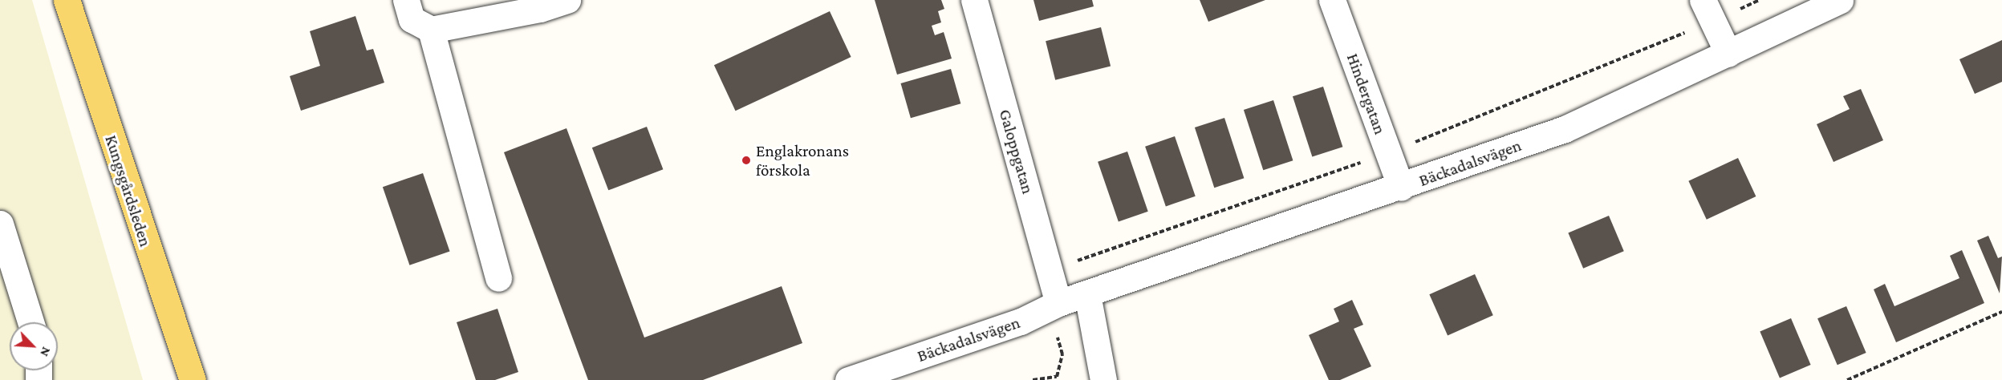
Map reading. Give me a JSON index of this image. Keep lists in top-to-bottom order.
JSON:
{
  "streets": {
    "main road": ["Kungsgårdsleden"],
    "street": ["Hindergatan", "Galoppgatan", "Bäckadalsvägen"]
  },
  "crossings": [
    ["Hindergatan", "Bäckadalsvägen"],
    ["Galoppgatan", "Bäckadalsvägen"]
  ],
  "places": ["Englakronans förskola"],
  "north": "bottom right"
}
